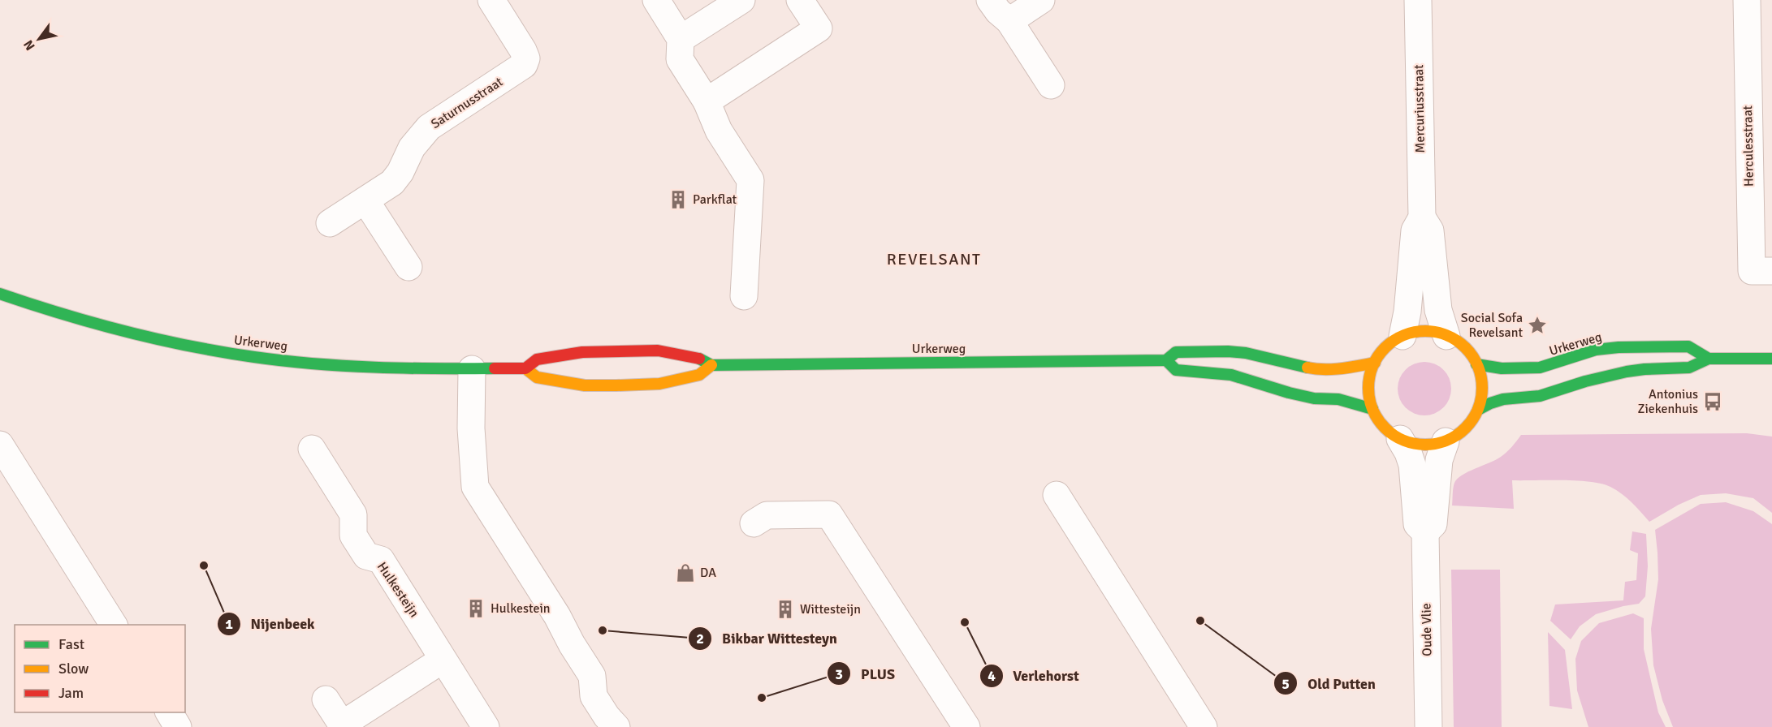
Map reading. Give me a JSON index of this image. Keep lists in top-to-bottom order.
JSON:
{
  "streets": {
    "main road": ["Urkerweg"],
    "street": [
      "Saturnusstraat",
      "Mercuriusstraat",
      "Herculesstraat",
      "Hulkesteijn",
      "Oude Vlie"
    ]
  },
  "crossings": [
    ["Mercuriusstraat", "Urkerweg"],
    ["Mercuriusstraat", "Oude Vlie"],
    ["Urkerweg", "Oude Vlie"]
  ],
  "districts": ["REVELSANT"],
  "places": {
    "building": ["Parkflat", "Hulkestein", "Wittesteijn"],
    "place": ["Social Sofa Revelsant"],
    "bus stop": ["Antonius Ziekenhuis"],
    "other": [
      "Nijenbeek",
      "Old Putten",
      "Verlehorst",
      "Bikbar Wittesteyn",
      "PLUS"
    ],
    "shop": ["DA"]
  },
  "legend": ["Fast", "Slow", "Jam"],
  "north": "bottom left"
}
